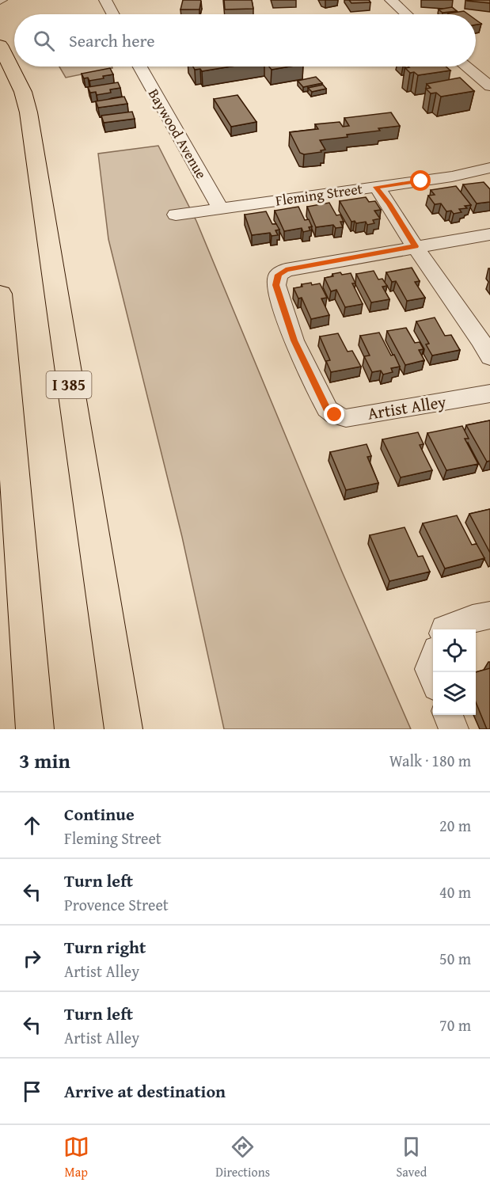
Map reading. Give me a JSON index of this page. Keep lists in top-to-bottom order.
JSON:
{
  "streets": {
    "highway": ["I 385"],
    "street": ["Baywood Avenue", "Fleming Street", "Artist Alley"]
  },
  "crossings": [
    ["Baywood Avenue", "Fleming Street"]
  ],
  "page": {
    "search": "Search here",
    "heading": ["3 min", "Walk · 180 m"],
    "list": [
      ["Continue", "Fleming Street", "20 m"],
      ["Turn left", "Provence Street", "40 m"],
      ["Turn right", "Artist Alley", "50 m"],
      ["Turn left", "Artist Alley", "70 m"],
      "Arrive at destination"
    ],
    "nav": ["Map", "Directions", "Saved"]
  }
}
